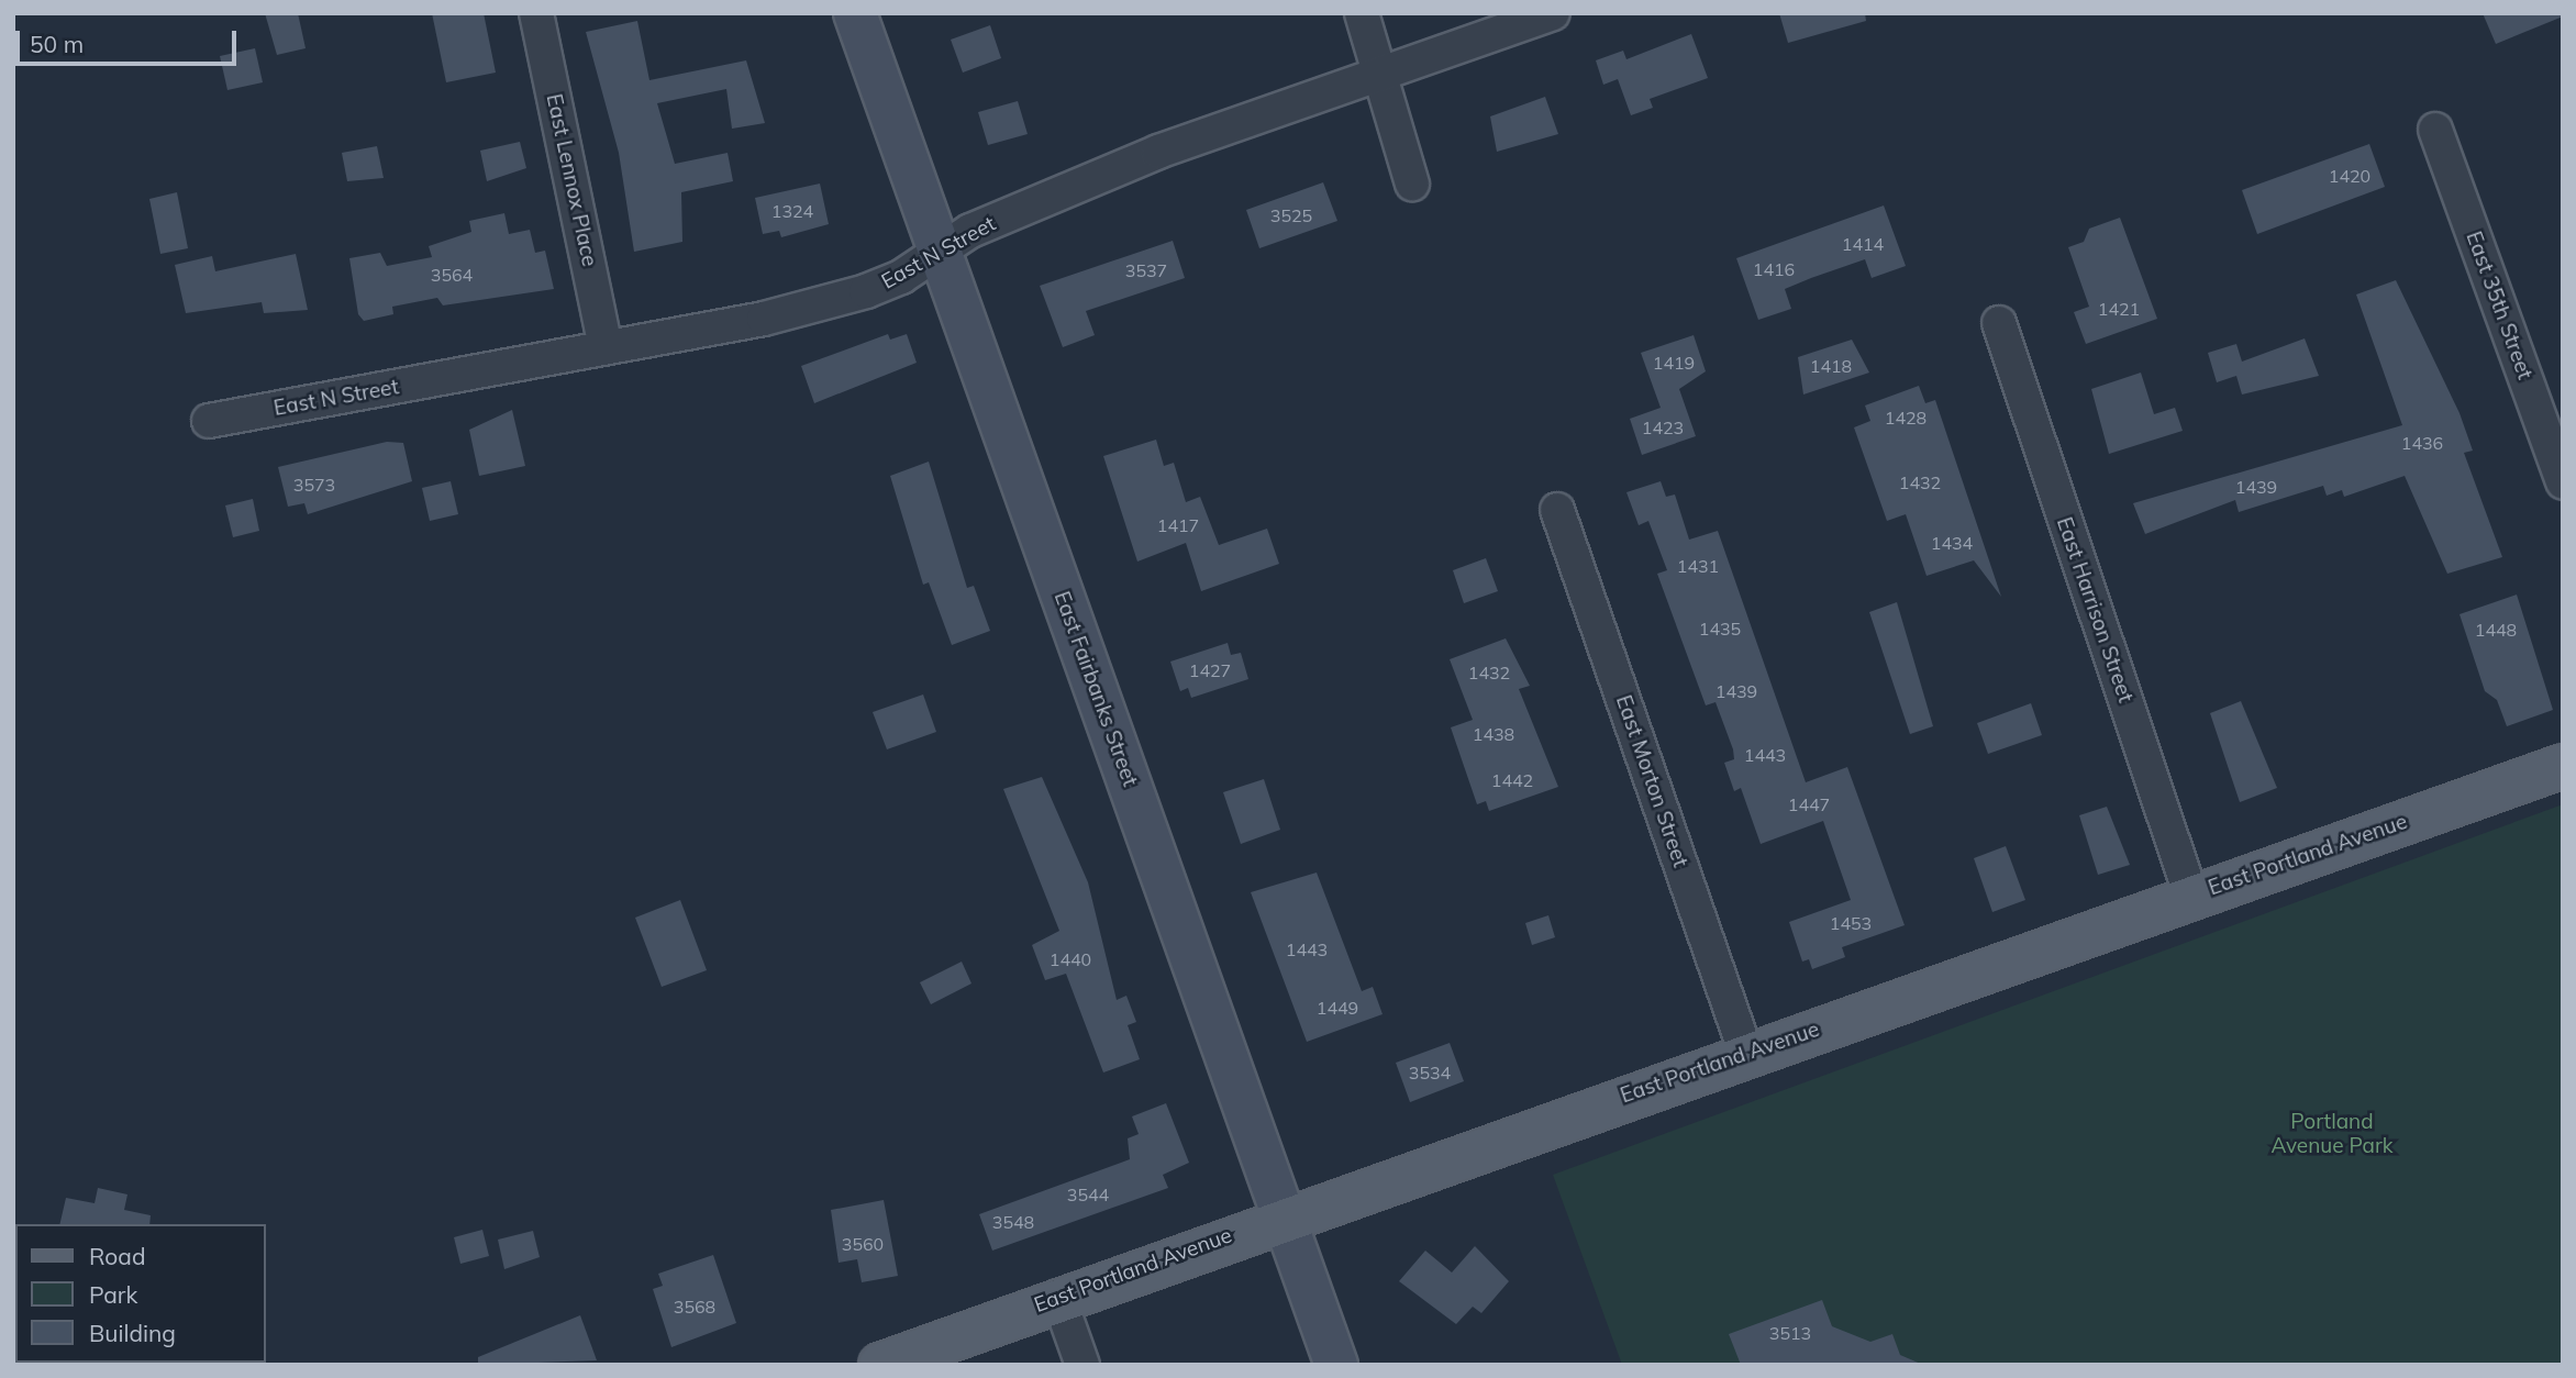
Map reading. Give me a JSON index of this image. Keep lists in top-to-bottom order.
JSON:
{
  "streets": {
    "main road": ["East Portland Avenue"],
    "street": [
      "East Lennox Place",
      "East N Street",
      "East 35th Street",
      "East Harrison Street",
      "East Fairbanks Street",
      "East Morton Street"
    ]
  },
  "crossings": [
    ["East Lennox Place", "East N Street"],
    ["East N Street", "East Fairbanks Street"],
    ["East Harrison Street", "East Portland Avenue"],
    ["East Fairbanks Street", "East Portland Avenue"],
    ["East Morton Street", "East Portland Avenue"]
  ],
  "parks": ["Portland Avenue Park"],
  "house_numbers": [
    "1420",
    "1324",
    "3525",
    "1414",
    "1416",
    "3537",
    "3564",
    "1421",
    "1419",
    "1418",
    "1428",
    "1423",
    "1436",
    "1432",
    "3573",
    "1439",
    "1417",
    "1434",
    "1431",
    "1435",
    "1448",
    "1427",
    "1432",
    "1439",
    "1438",
    "1443",
    "1442",
    "1447",
    "1453",
    "1443",
    "1440",
    "1449",
    "3534",
    "3544",
    "3548",
    "3560",
    "3568",
    "3513"
  ],
  "legend": ["Road", "Park", "Building"],
  "scale_bar": "50 m"
}
